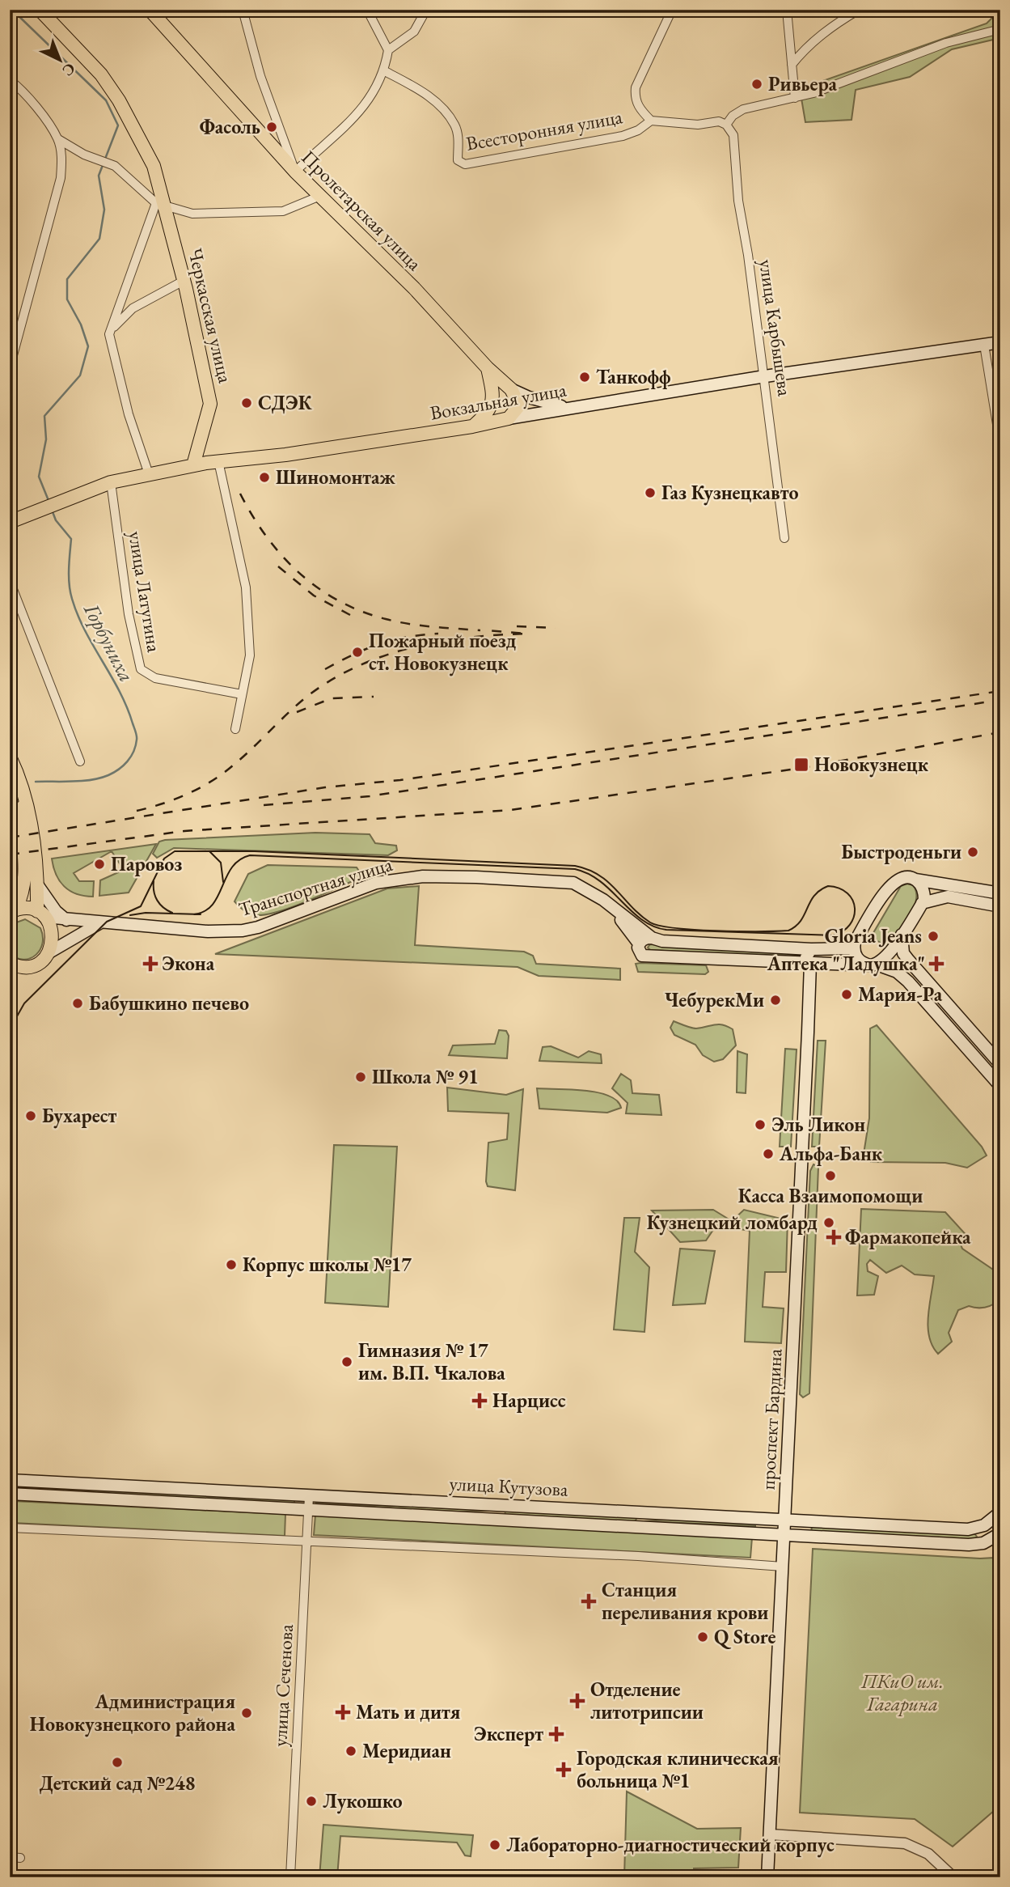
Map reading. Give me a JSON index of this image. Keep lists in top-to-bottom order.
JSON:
{
  "streets": {
    "main road": [
      "Пролетарская улица",
      "Черкасская улица",
      "Вокзальная улица",
      "Транспортная улица",
      "проспект Бардина",
      "улица Кутузова"
    ],
    "street": [
      "Всесторонняя улица",
      "улица Карбышева",
      "улица Латугина",
      "улица Сеченова"
    ]
  },
  "crossings": [
    ["Всесторонняя улица", "улица Карбышева"],
    ["Пролетарская улица", "Вокзальная улица"],
    ["Черкасская улица", "Вокзальная улица"],
    ["улица Карбышева", "Вокзальная улица"],
    ["Вокзальная улица", "улица Латугина"],
    ["Транспортная улица", "проспект Бардина"],
    ["проспект Бардина", "улица Кутузова"],
    ["улица Кутузова", "улица Сеченова"]
  ],
  "water": ["Горбуниха"],
  "parks": ["ПКиО им. Гагарина"],
  "places": {
    "other": [
      "Ривьера",
      "Фасоль",
      "Танкофф",
      "СДЭК",
      "Шиномонтаж",
      "Газ Кузнецкавто",
      "Пожарный поезд ст. Новокузнецк",
      "Быстроденьги",
      "Паровоз",
      "Gloria Jeans",
      "Мария-Ра",
      "ЧебурекМи",
      "Бабушкино печево",
      "Школа № 91",
      "Бухарест",
      "Эль Ликон",
      "Альфа-Банк",
      "Касса Взаимопомощи",
      "Кузнецкий ломбард",
      "Корпус школы №17",
      "Гимназия № 17 им. В.П. Чкалова",
      "Q Store",
      "Администрация Новокузнецкого района",
      "Меридиан",
      "Детский сад №248",
      "Лукошко",
      "Лабораторно-диагностический корпус"
    ],
    "transit": ["Новокузнецк"],
    "health": [
      "Экона",
      "Аптека \"Ладушка\"",
      "Фармакопейка",
      "Нарцисс",
      "Станция переливания крови",
      "Отделение литотрипсии",
      "Мать и дитя",
      "Эксперт",
      "Городская клиническая больница №1"
    ]
  },
  "north": "bottom right"
}
